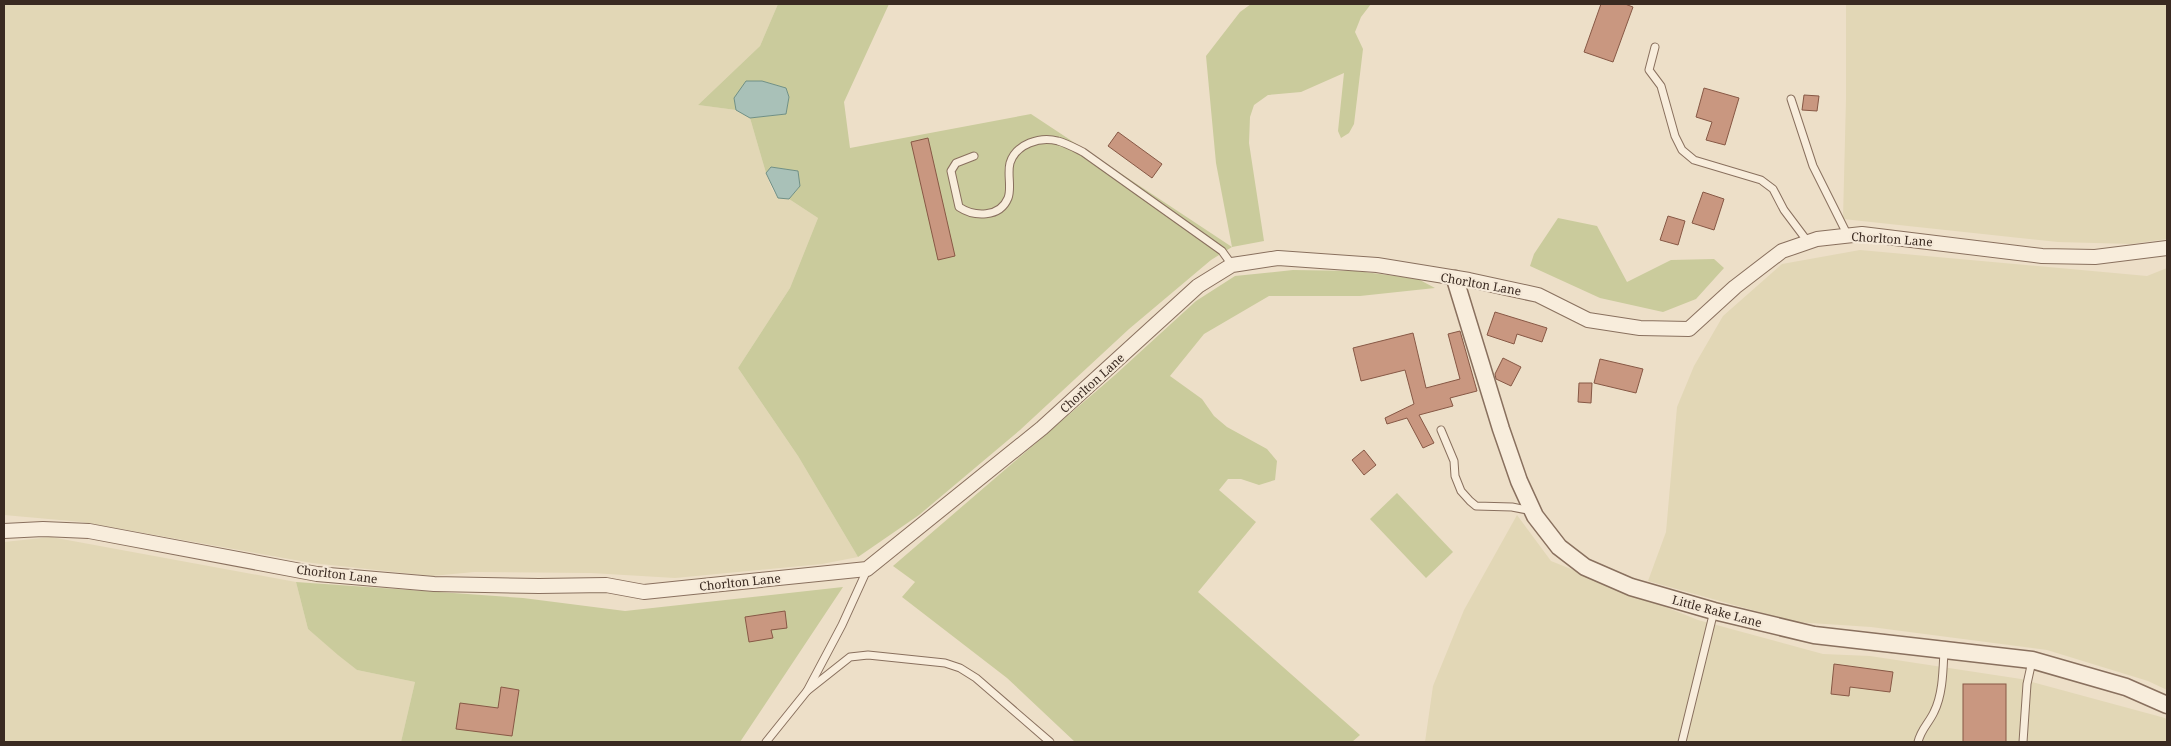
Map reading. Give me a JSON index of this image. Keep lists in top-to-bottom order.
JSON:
{
  "streets": {
    "street": ["Chorlton Lane", "Little Rake Lane"]
  },
  "crossings": [
    ["Chorlton Lane", "Little Rake Lane"]
  ]
}
